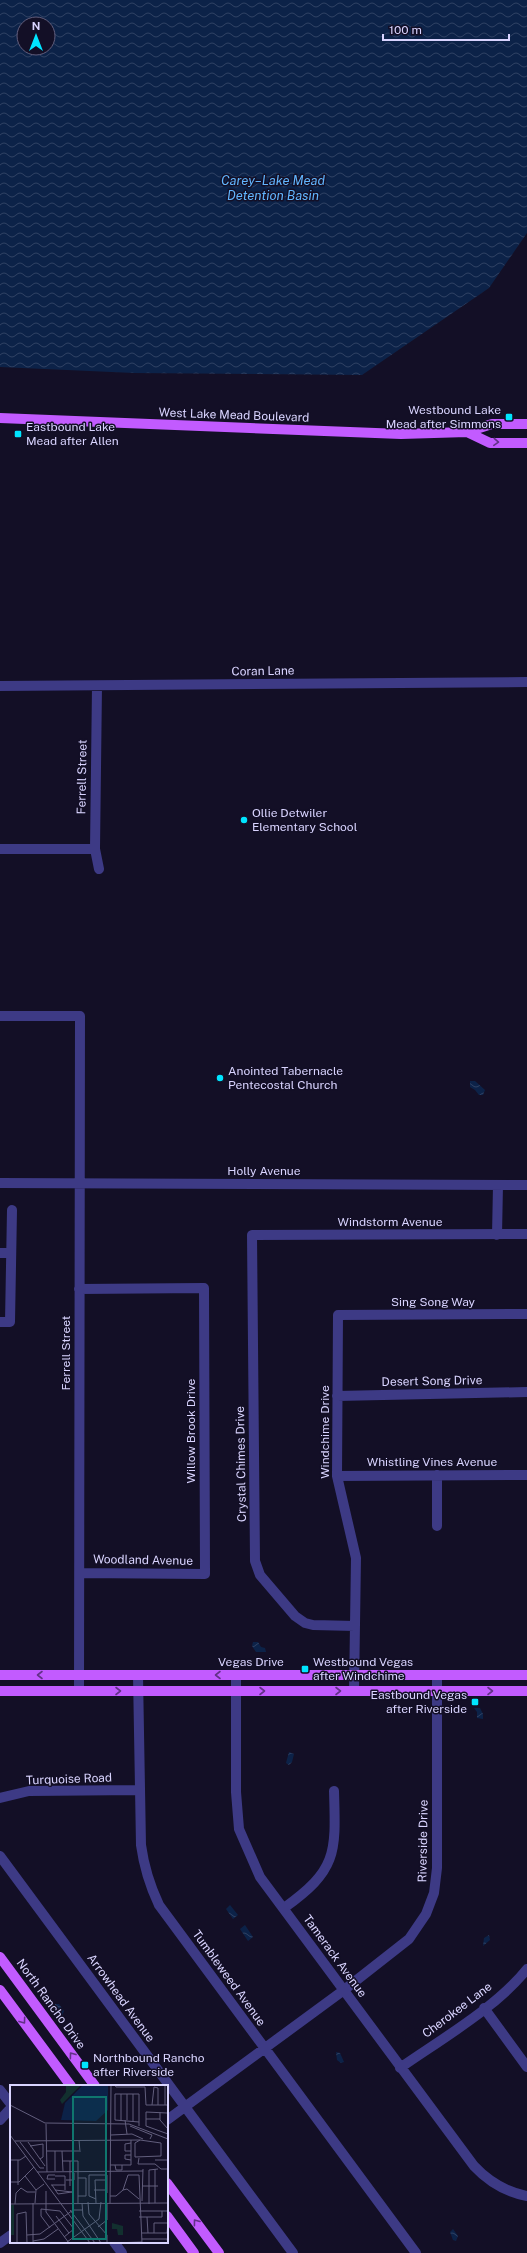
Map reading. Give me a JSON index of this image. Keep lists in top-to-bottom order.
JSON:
{
  "streets": {
    "main road": ["West Lake Mead Boulevard", "Vegas Drive", "North Rancho Drive"],
    "street": [
      "Coran Lane",
      "Ferrell Street",
      "Holly Avenue",
      "Windstorm Avenue",
      "Sing Song Way",
      "Desert Song Drive",
      "Willow Brook Drive",
      "Windchime Drive",
      "Whistling Vines Avenue",
      "Crystal Chimes Drive",
      "Woodland Avenue",
      "Turquoise Road",
      "Riverside Drive",
      "Tamerack Avenue",
      "Tumbleweed Avenue",
      "Arrowhead Avenue",
      "Cherokee Lane"
    ]
  },
  "crossings": [
    ["Coran Lane", "Ferrell Street"],
    ["Ferrell Street", "Holly Avenue"],
    ["Ferrell Street", "Willow Brook Drive"],
    ["Ferrell Street", "Woodland Avenue"],
    ["Ferrell Street", "Vegas Drive"],
    ["Windstorm Avenue", "Crystal Chimes Drive"],
    ["Sing Song Way", "Windchime Drive"],
    ["Desert Song Drive", "Windchime Drive"],
    ["Willow Brook Drive", "Woodland Avenue"],
    ["Windchime Drive", "Whistling Vines Avenue"],
    ["Windchime Drive", "Crystal Chimes Drive"],
    ["Windchime Drive", "Vegas Drive"],
    ["Vegas Drive", "Riverside Drive"],
    ["Vegas Drive", "Tamerack Avenue"],
    ["Vegas Drive", "Tumbleweed Avenue"],
    ["Turquoise Road", "Tumbleweed Avenue"],
    ["Riverside Drive", "Tamerack Avenue"],
    ["Riverside Drive", "Tumbleweed Avenue"],
    ["Riverside Drive", "Arrowhead Avenue"],
    ["Tamerack Avenue", "Cherokee Lane"]
  ],
  "water": ["Carey–Lake Mead Detention Basin"],
  "places": {
    "transit": [
      "Westbound Lake Mead after Simmons",
      "Eastbound Lake Mead after Allen",
      "Westbound Vegas after Windchime",
      "Eastbound Vegas after Riverside",
      "Northbound Rancho after Riverside"
    ],
    "other": ["Ollie Detwiler Elementary School", "Anointed Tabernacle Pentecostal Church"]
  },
  "scale_bar": "100 m",
  "north": "top"
}
